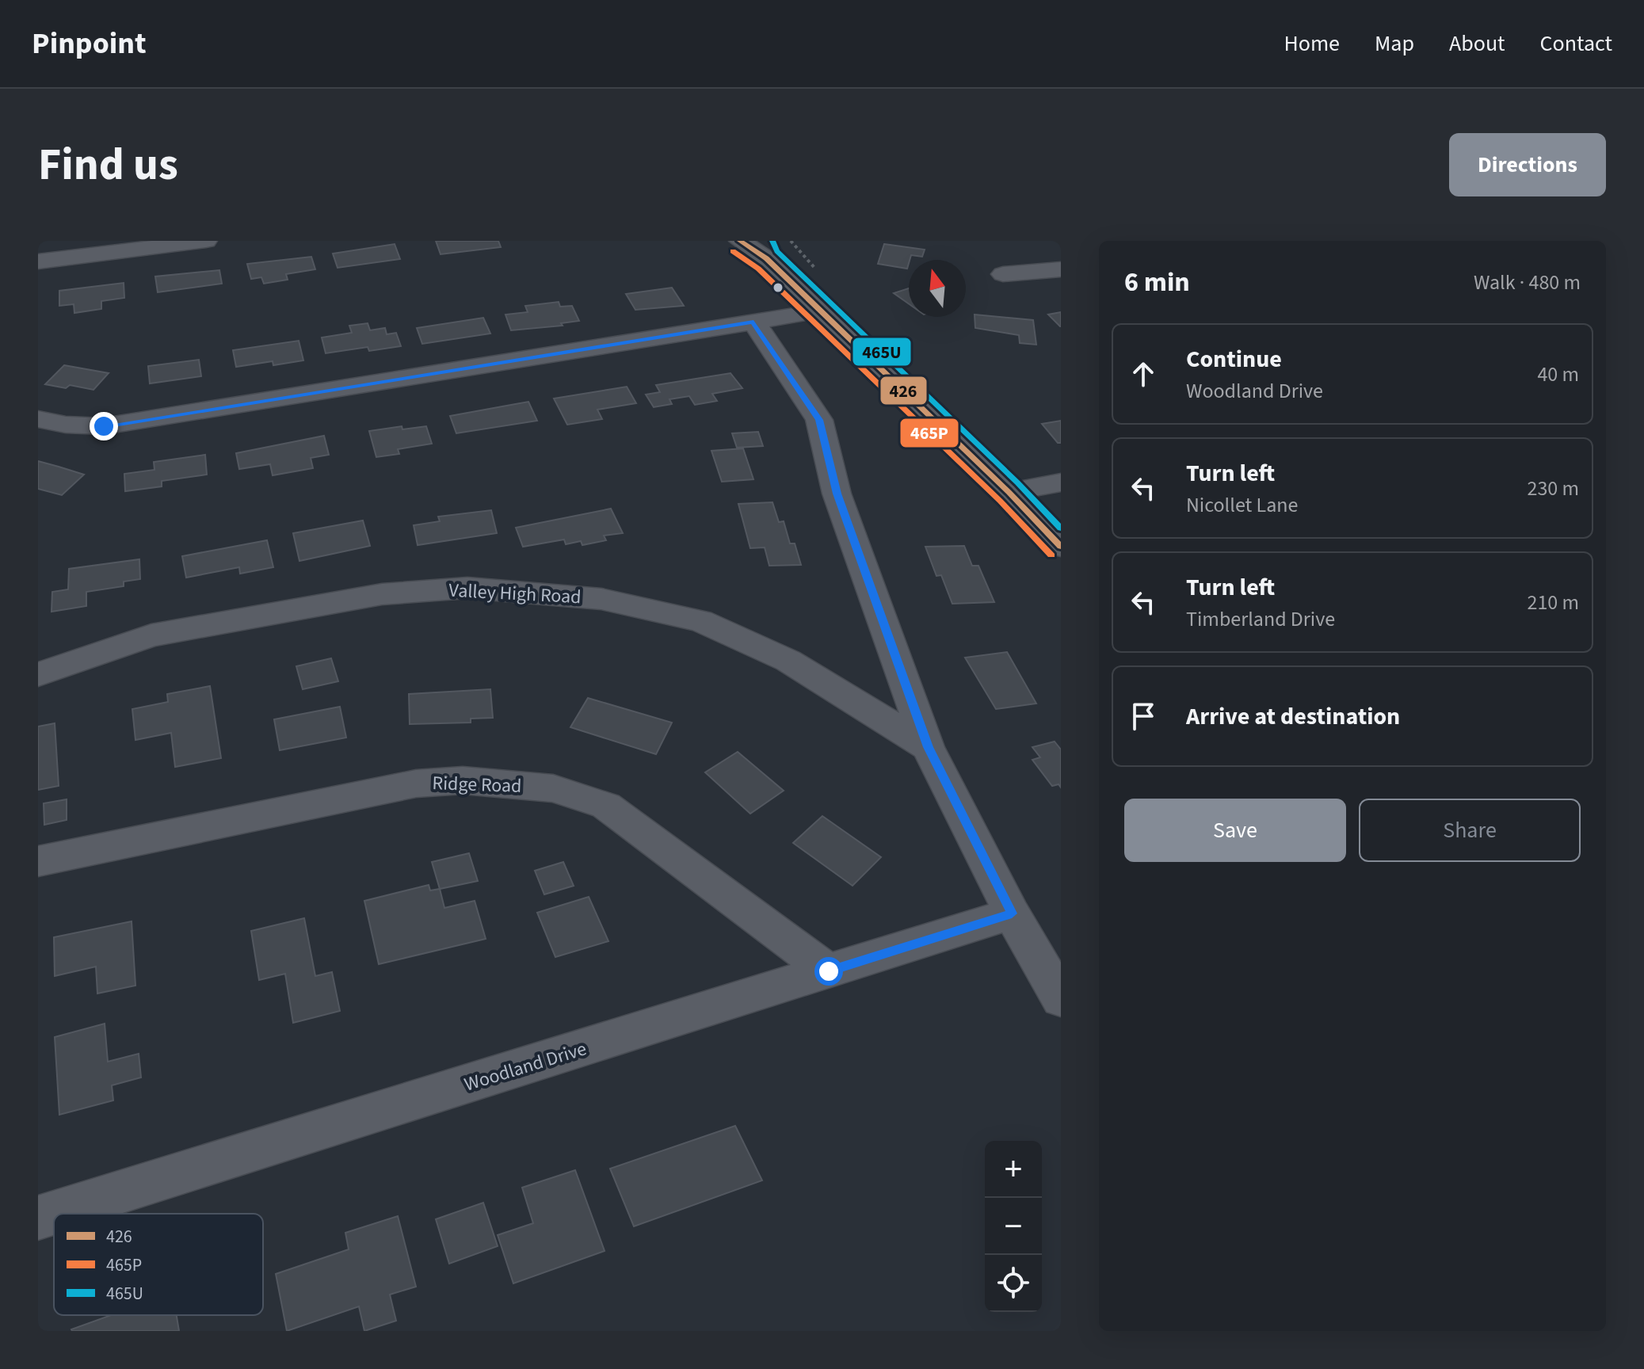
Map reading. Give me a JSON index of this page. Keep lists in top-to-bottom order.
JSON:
{
  "streets": {
    "street": ["Valley High Road", "Ridge Road", "Woodland Drive"]
  },
  "crossings": [
    ["Ridge Road", "Woodland Drive"]
  ],
  "lines": ["transit line 426", "transit line 465U", "transit line 465P"],
  "legend": ["426", "465P", "465U"],
  "north": "top",
  "page": {
    "header": "Pinpoint",
    "nav": [
      "Home",
      "Map",
      "About",
      "Contact"
    ],
    "buttons": [
      "Directions",
      ["Save", "Share"]
    ],
    "title": "Find us",
    "heading": ["6 min", "Walk · 480 m"],
    "list": [
      ["Continue", "Woodland Drive", "40 m"],
      ["Turn left", "Nicollet Lane", "230 m"],
      ["Turn left", "Timberland Drive", "210 m"],
      "Arrive at destination"
    ],
    "map_buttons": ["+", "−"]
  }
}
